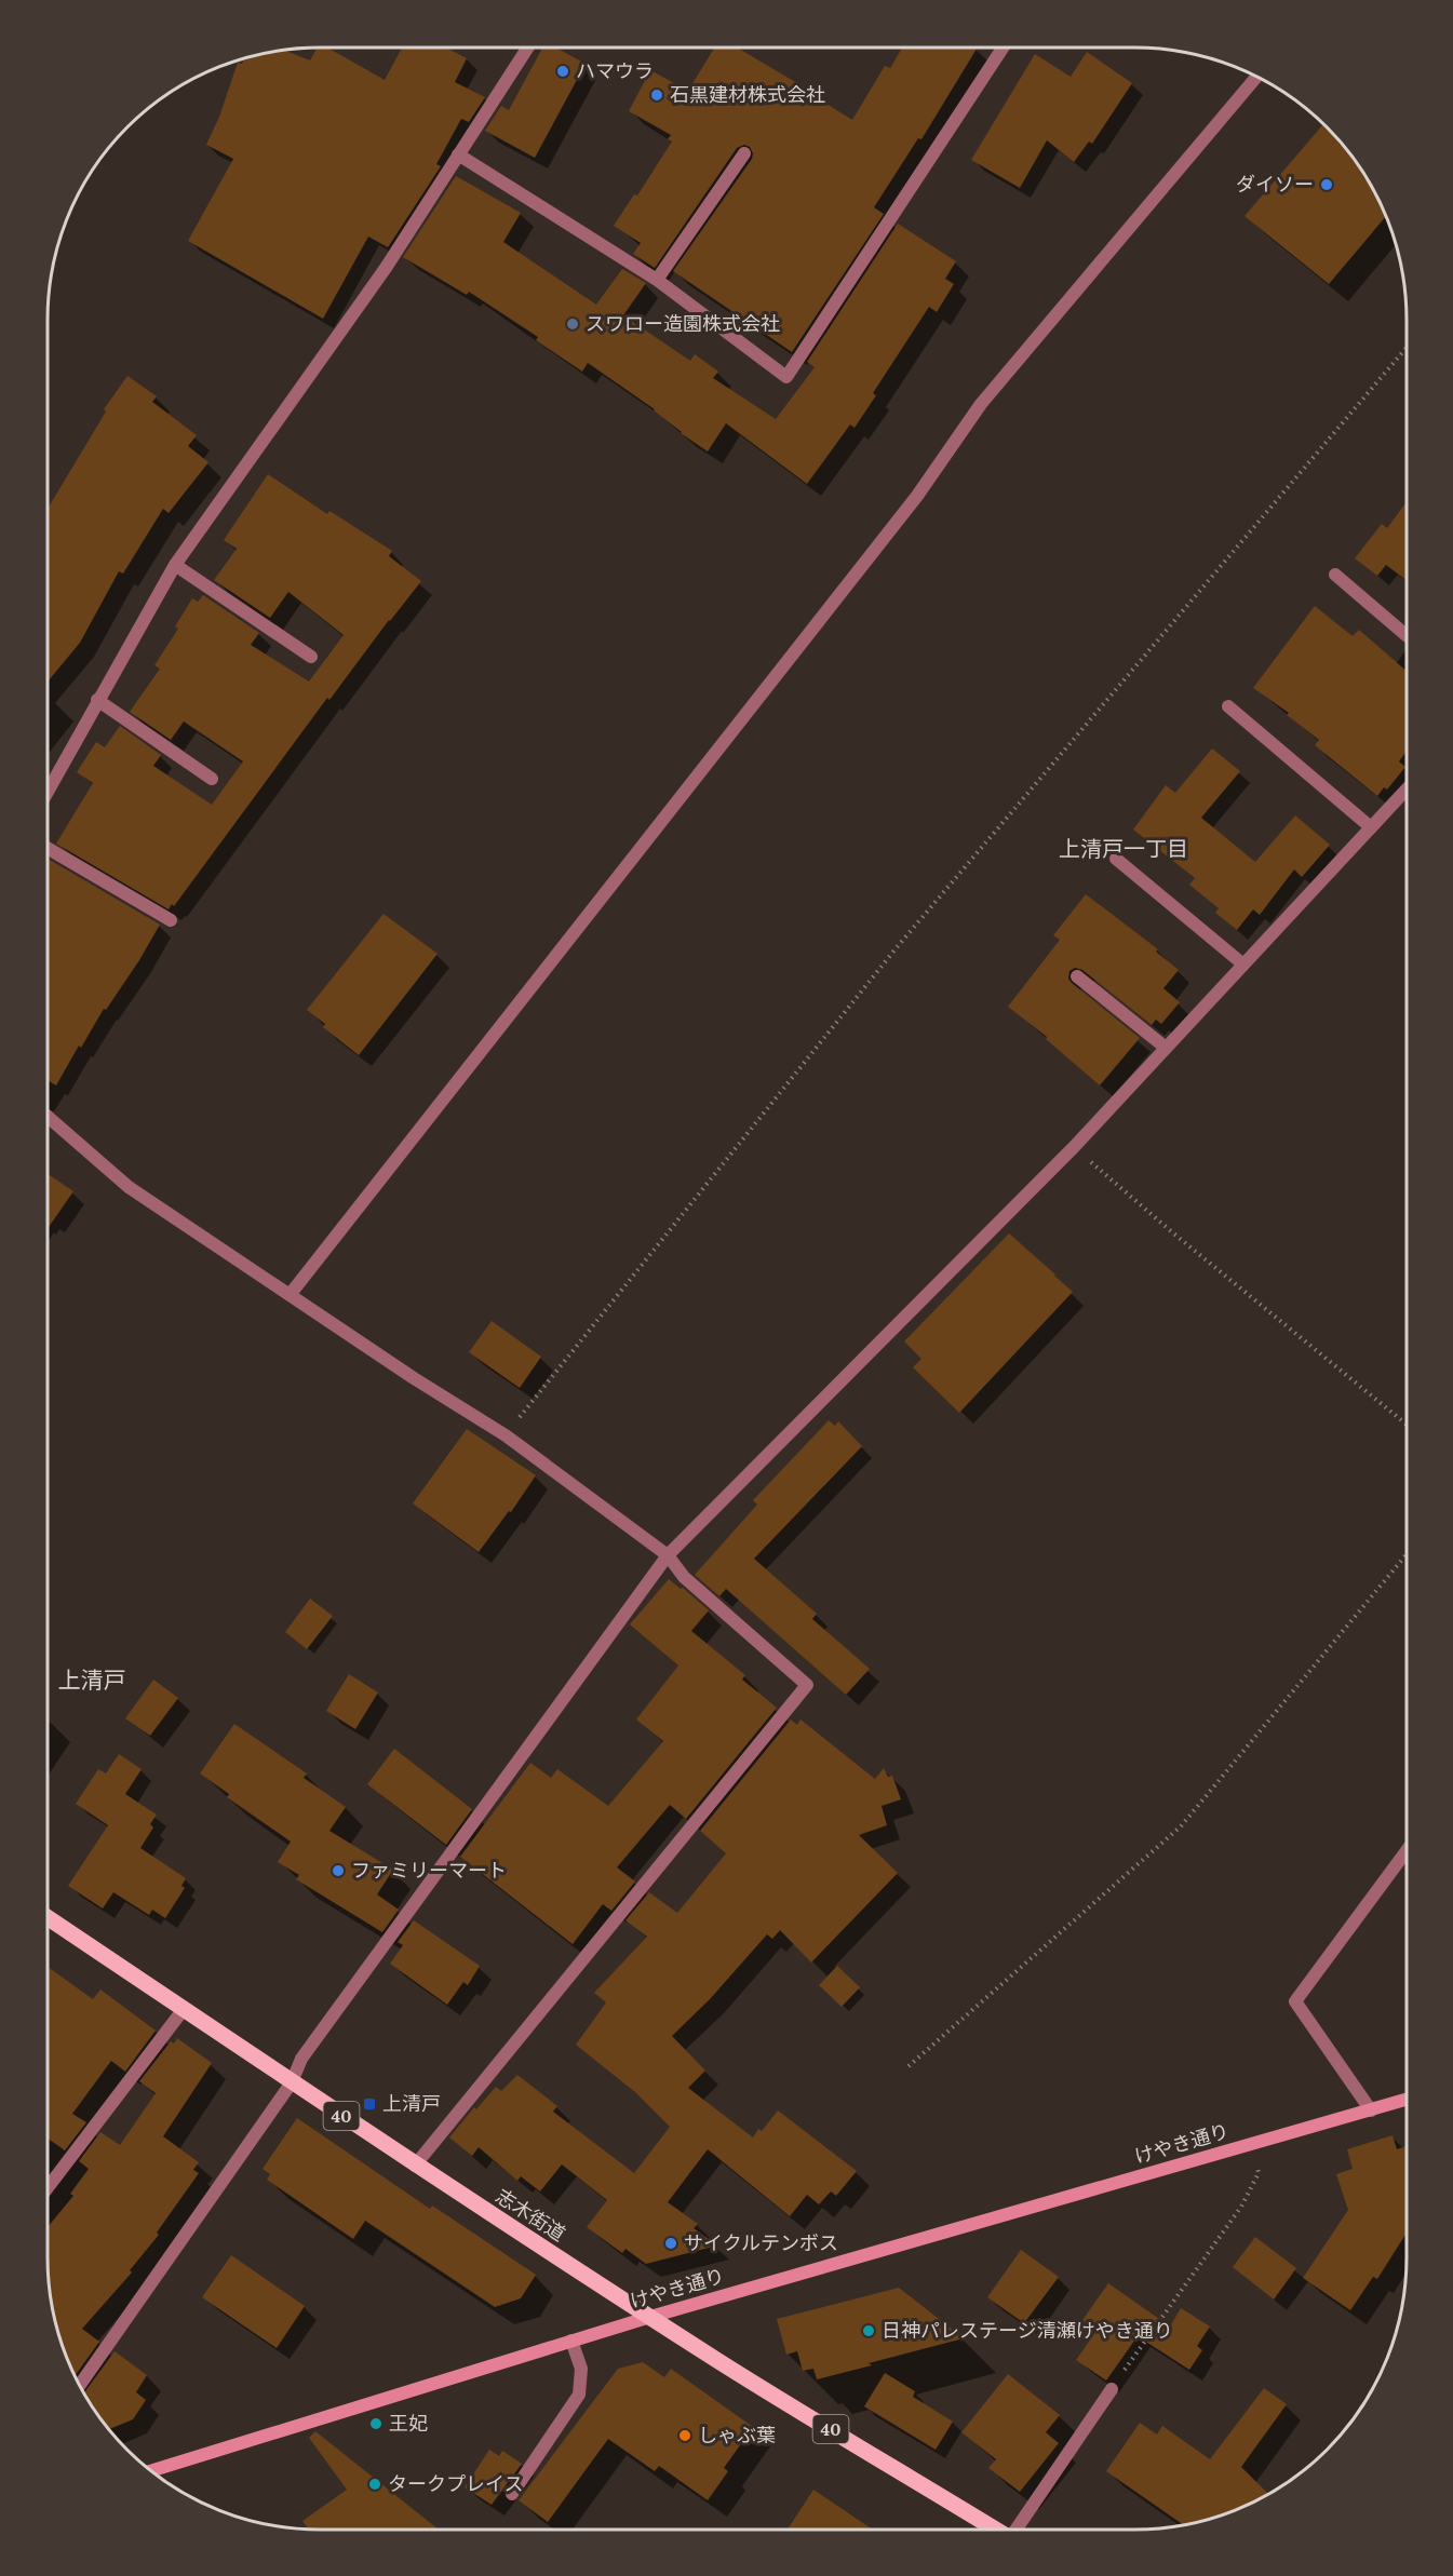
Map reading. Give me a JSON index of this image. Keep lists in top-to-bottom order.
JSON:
{
  "streets": {
    "main road": ["40", "志木街道"],
    "street": ["けやき通り"]
  },
  "crossings": [
    ["けやき通り", "志木街道"]
  ],
  "districts": ["上清戸一丁目", "上清戸"],
  "places": {
    "other": [
      "ハマウラ",
      "石黒建材株式会社",
      "ダイソー",
      "スワロー造園株式会社",
      "ファミリーマート",
      "サイクルテンボス",
      "日神パレステージ清瀬けやき通り",
      "王妃",
      "しゃぶ葉",
      "タークプレイス"
    ],
    "transit": ["上清戸"]
  }
}
